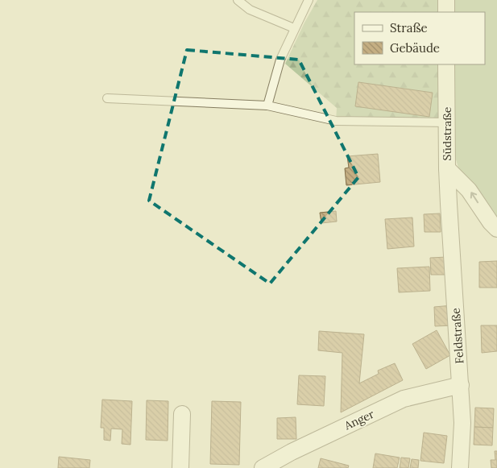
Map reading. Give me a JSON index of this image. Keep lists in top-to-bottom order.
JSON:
{
  "streets": {
    "street": ["Südstraße", "Feldstraße", "Anger"]
  },
  "crossings": [
    ["Südstraße", "Feldstraße"],
    ["Feldstraße", "Anger"]
  ],
  "legend": ["Straße", "Gebäude"]
}
